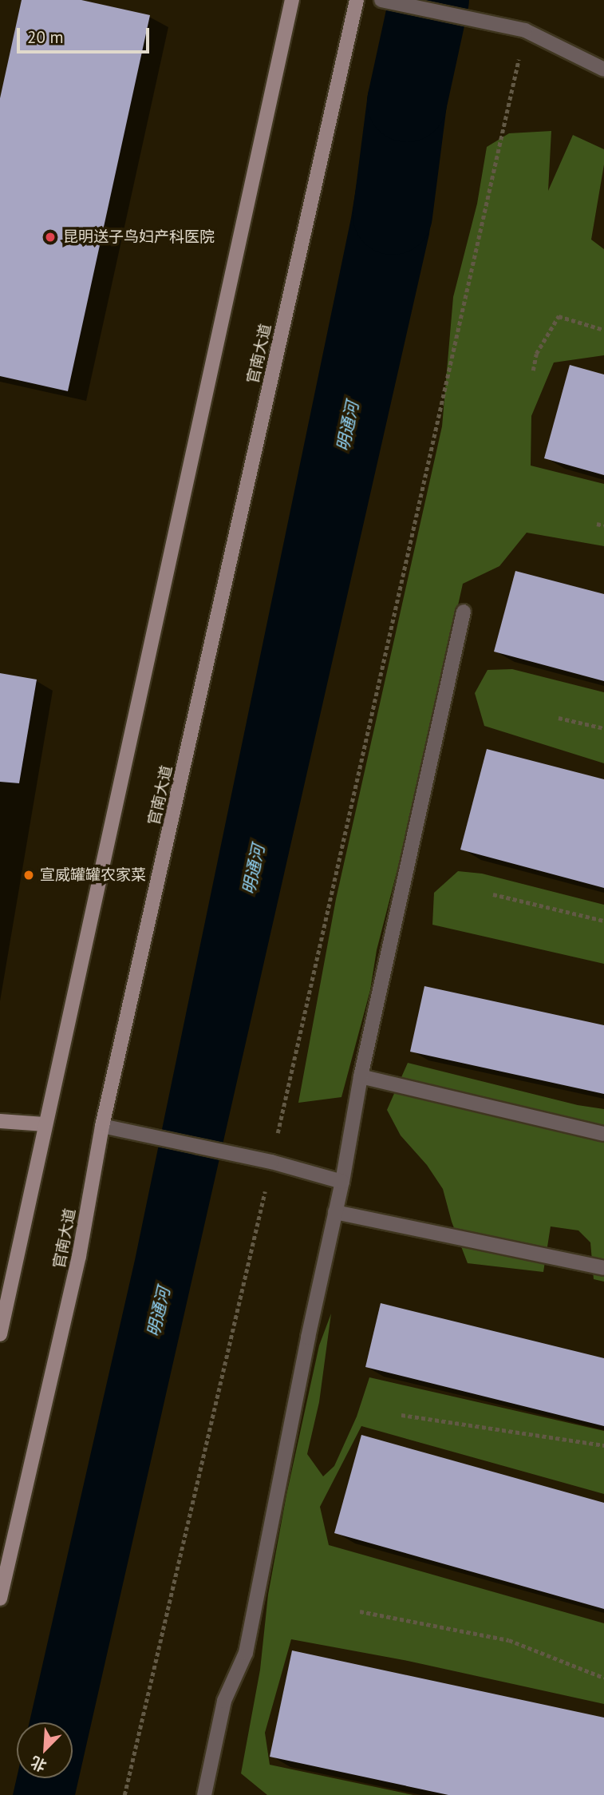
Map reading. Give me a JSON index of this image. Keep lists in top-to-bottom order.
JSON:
{
  "streets": {
    "main road": ["官南大道"]
  },
  "water": ["明通河"],
  "places": ["昆明送子鸟妇产科医院", "宣威罐罐农家菜"],
  "scale_bar": "20 m",
  "north": "bottom left"
}
